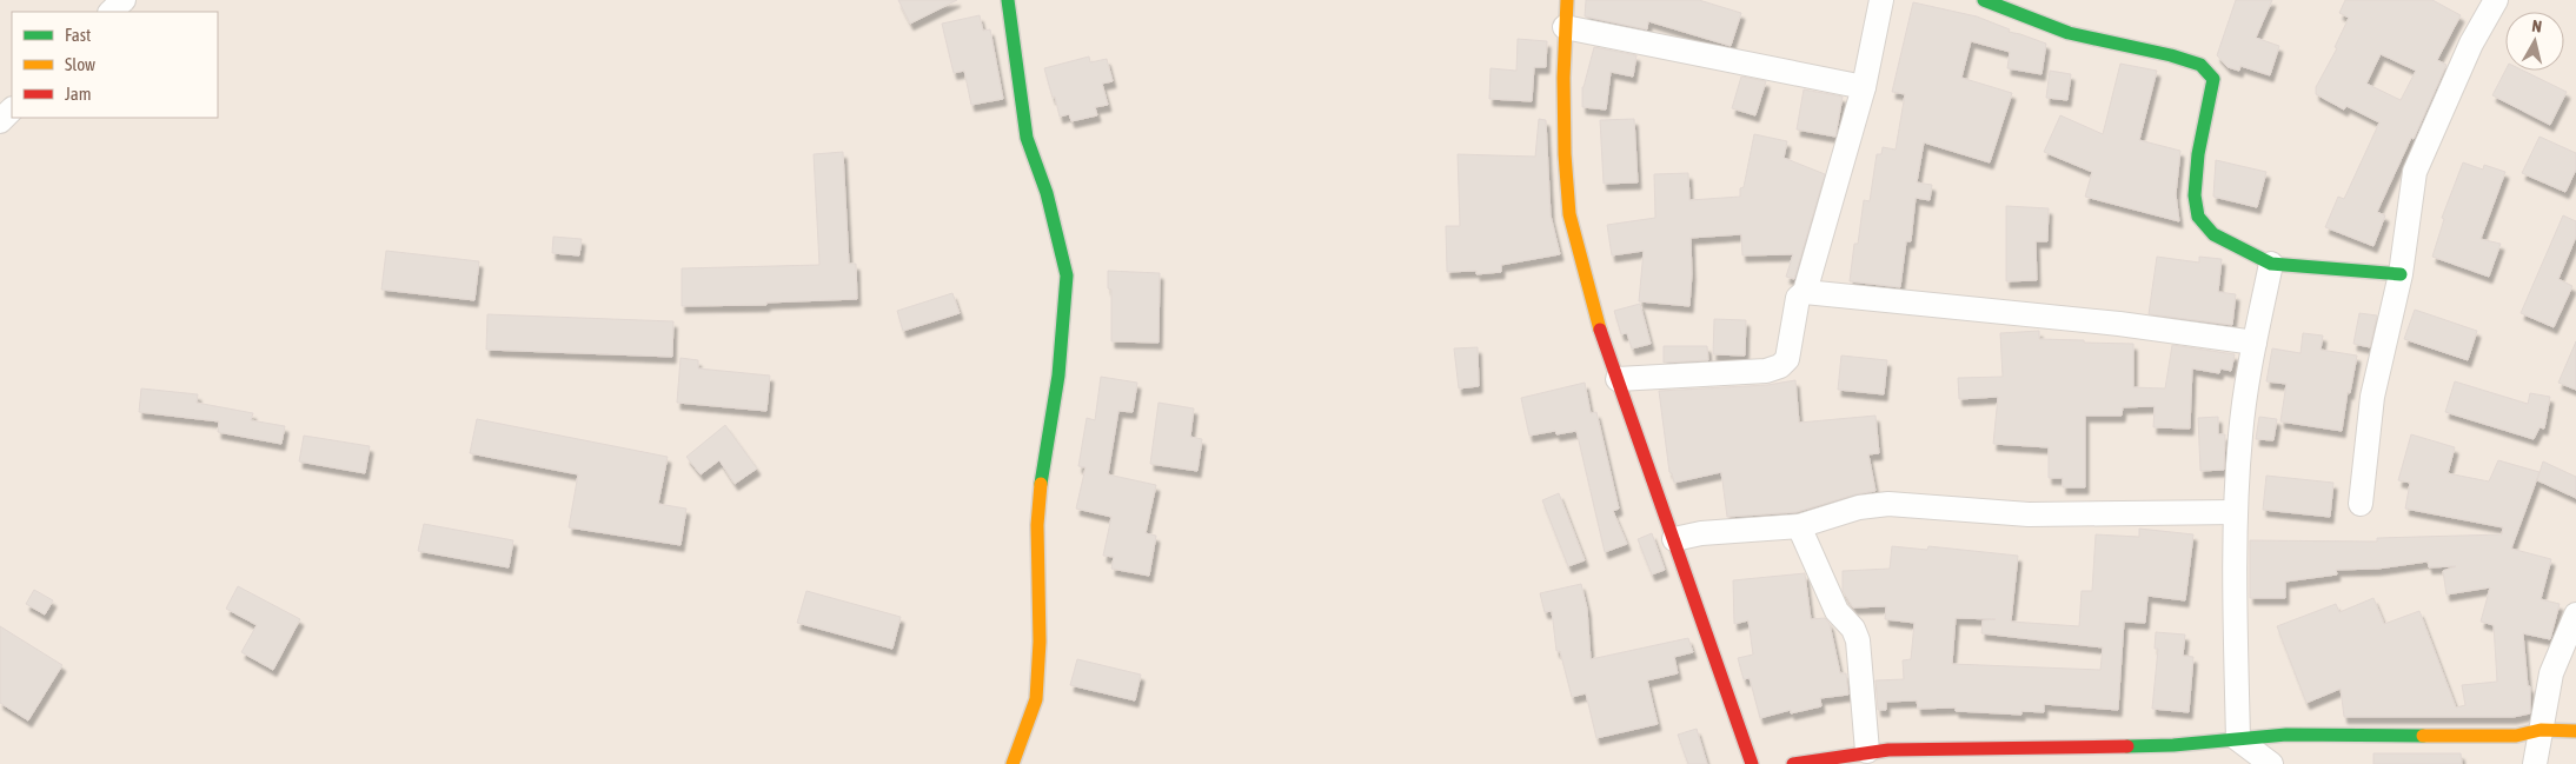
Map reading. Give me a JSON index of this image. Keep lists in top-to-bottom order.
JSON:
{
  "legend": ["Fast", "Slow", "Jam"],
  "north": "top"
}
